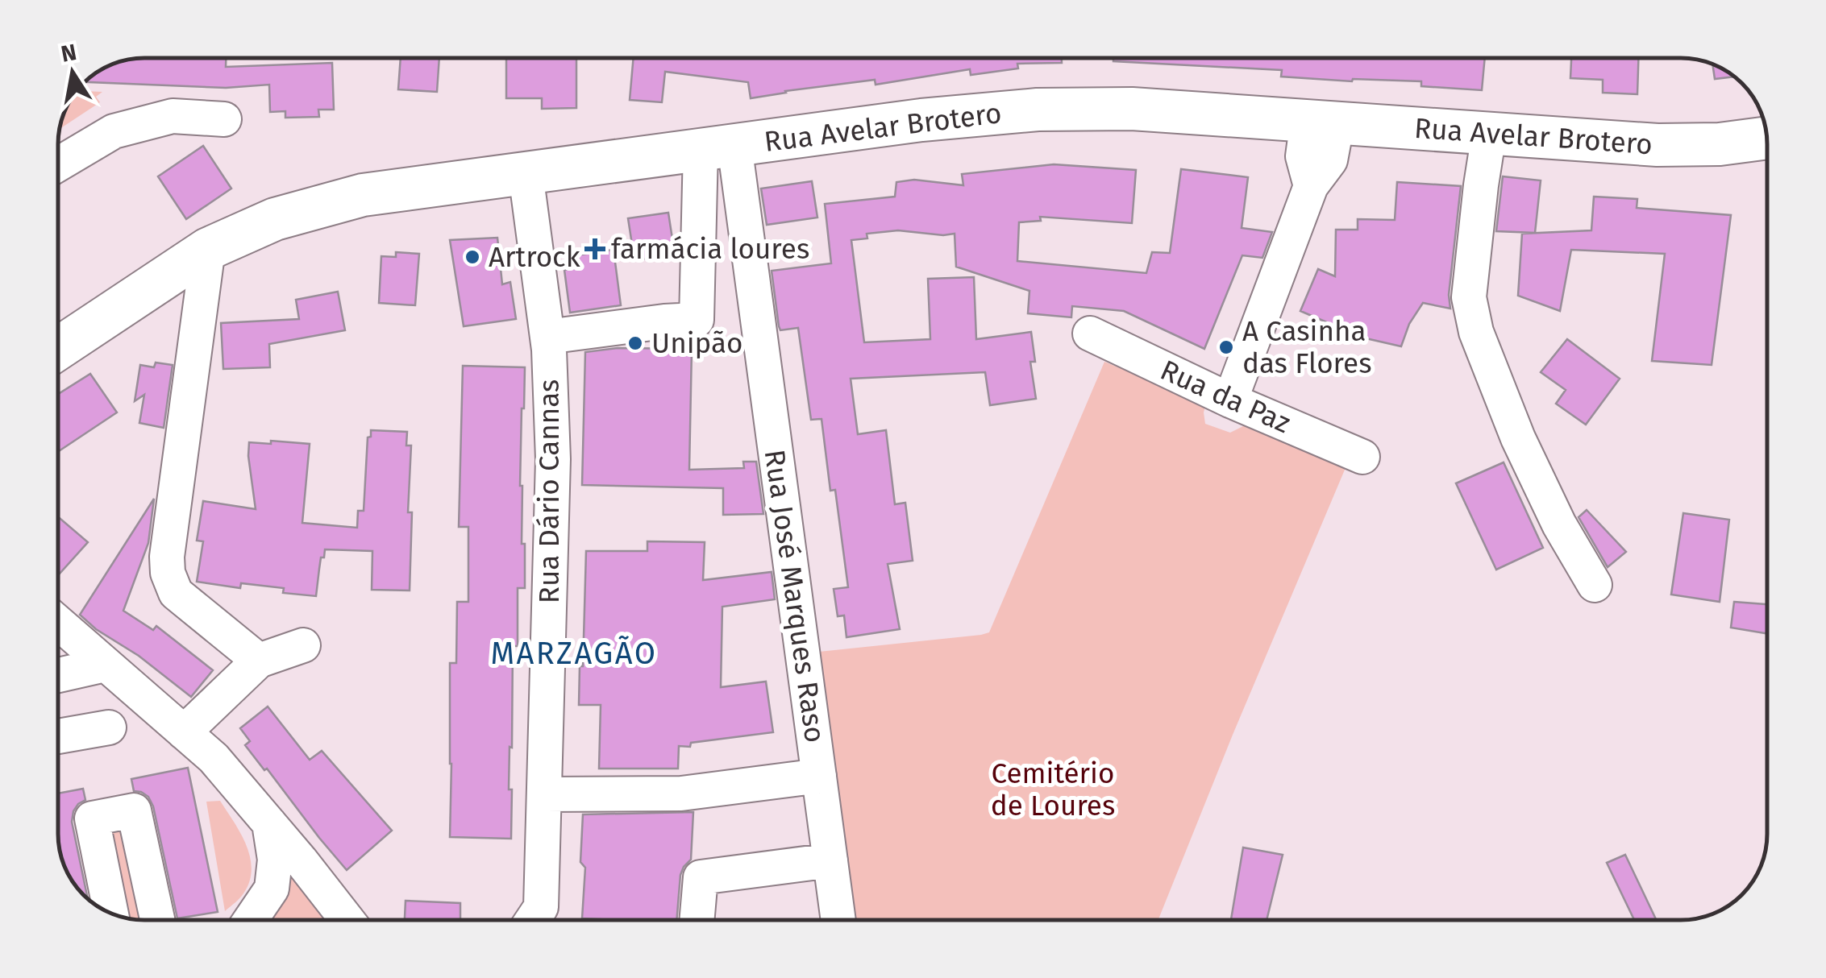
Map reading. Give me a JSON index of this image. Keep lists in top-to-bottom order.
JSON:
{
  "streets": {
    "main road": ["Rua Avelar Brotero"],
    "street": ["Rua da Paz", "Rua Dário Cannas", "Rua José Marques Raso"]
  },
  "crossings": [
    ["Rua Avelar Brotero", "Rua Dário Cannas"],
    ["Rua Avelar Brotero", "Rua José Marques Raso"],
    ["Rua Dário Cannas", "Rua José Marques Raso"]
  ],
  "districts": ["MARZAGÃO"],
  "parks": ["Cemitério de Loures"],
  "places": {
    "health": ["farmácia loures"],
    "other": ["Artrock", "Unipão", "A Casinha das Flores"]
  },
  "north": "top"
}
